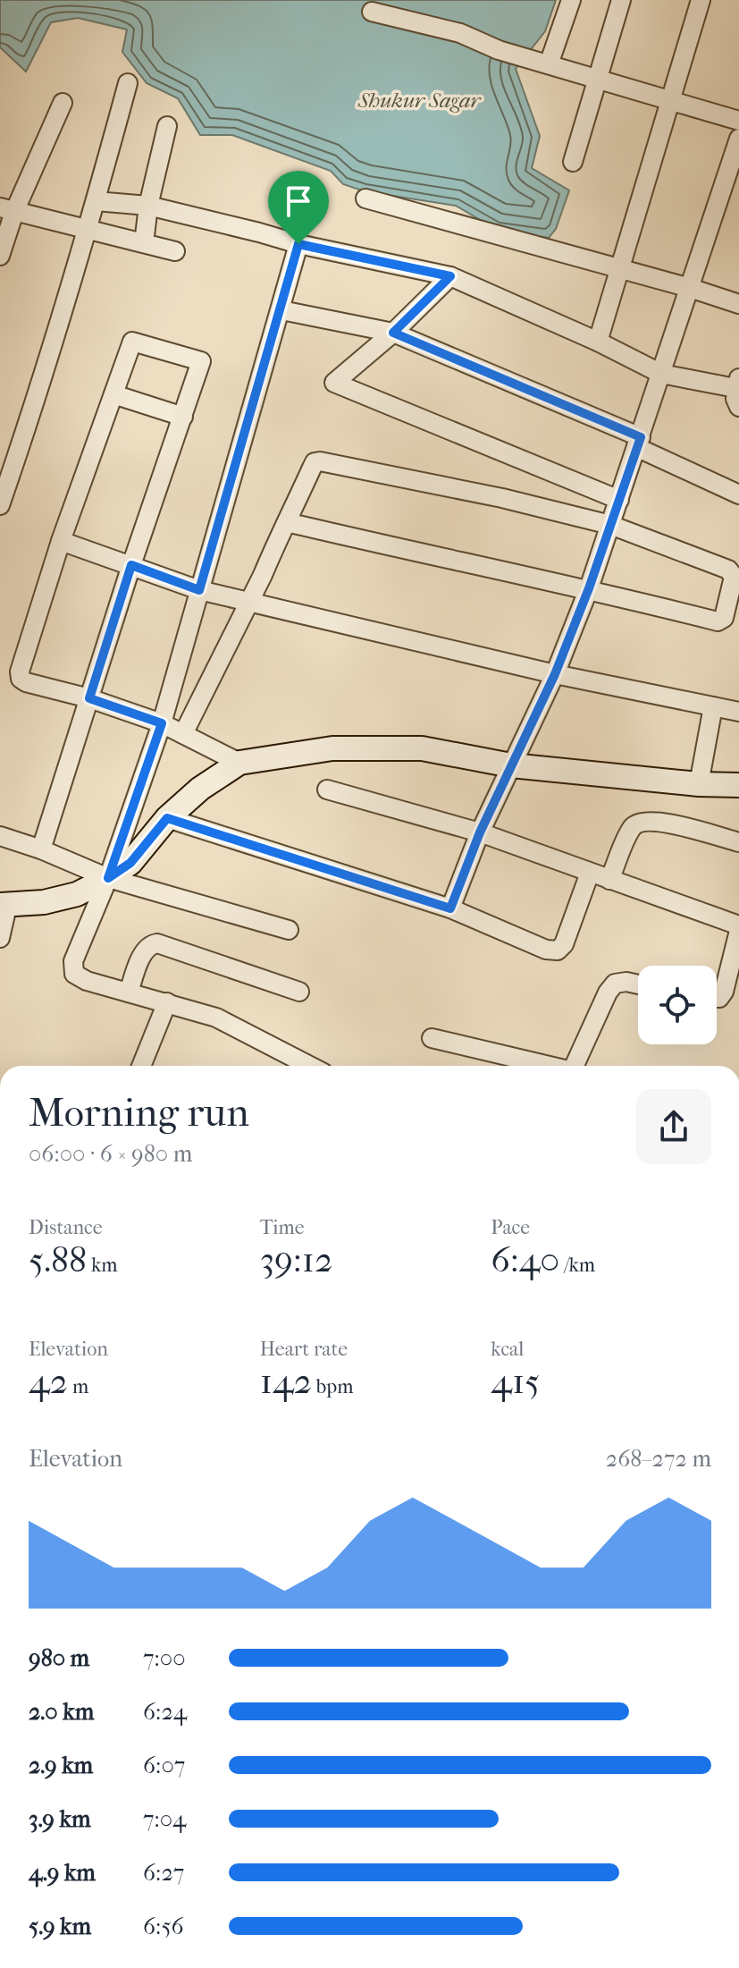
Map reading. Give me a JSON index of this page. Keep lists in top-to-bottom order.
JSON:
{
  "water": ["Shukur Sagar"],
  "page": {
    "heading": ["Morning run", "06:00 · 6 × 980 m"],
    "stats": [
      ["Distance", "5.88 km"],
      ["Time", "39:12"],
      ["Pace", "6:40 /km"],
      ["Elevation", "42 m"],
      ["Heart rate", "142 bpm"],
      ["kcal", "415"]
    ],
    "chart": ["Elevation", "268–272 m"],
    "list": [
      {
        "name": "980 m",
        "note": "7:00"
      },
      {
        "name": "2.0 km",
        "note": "6:24"
      },
      {
        "name": "2.9 km",
        "note": "6:07"
      },
      {
        "name": "3.9 km",
        "note": "7:04"
      },
      {
        "name": "4.9 km",
        "note": "6:27"
      },
      {
        "name": "5.9 km",
        "note": "6:56"
      }
    ]
  }
}
